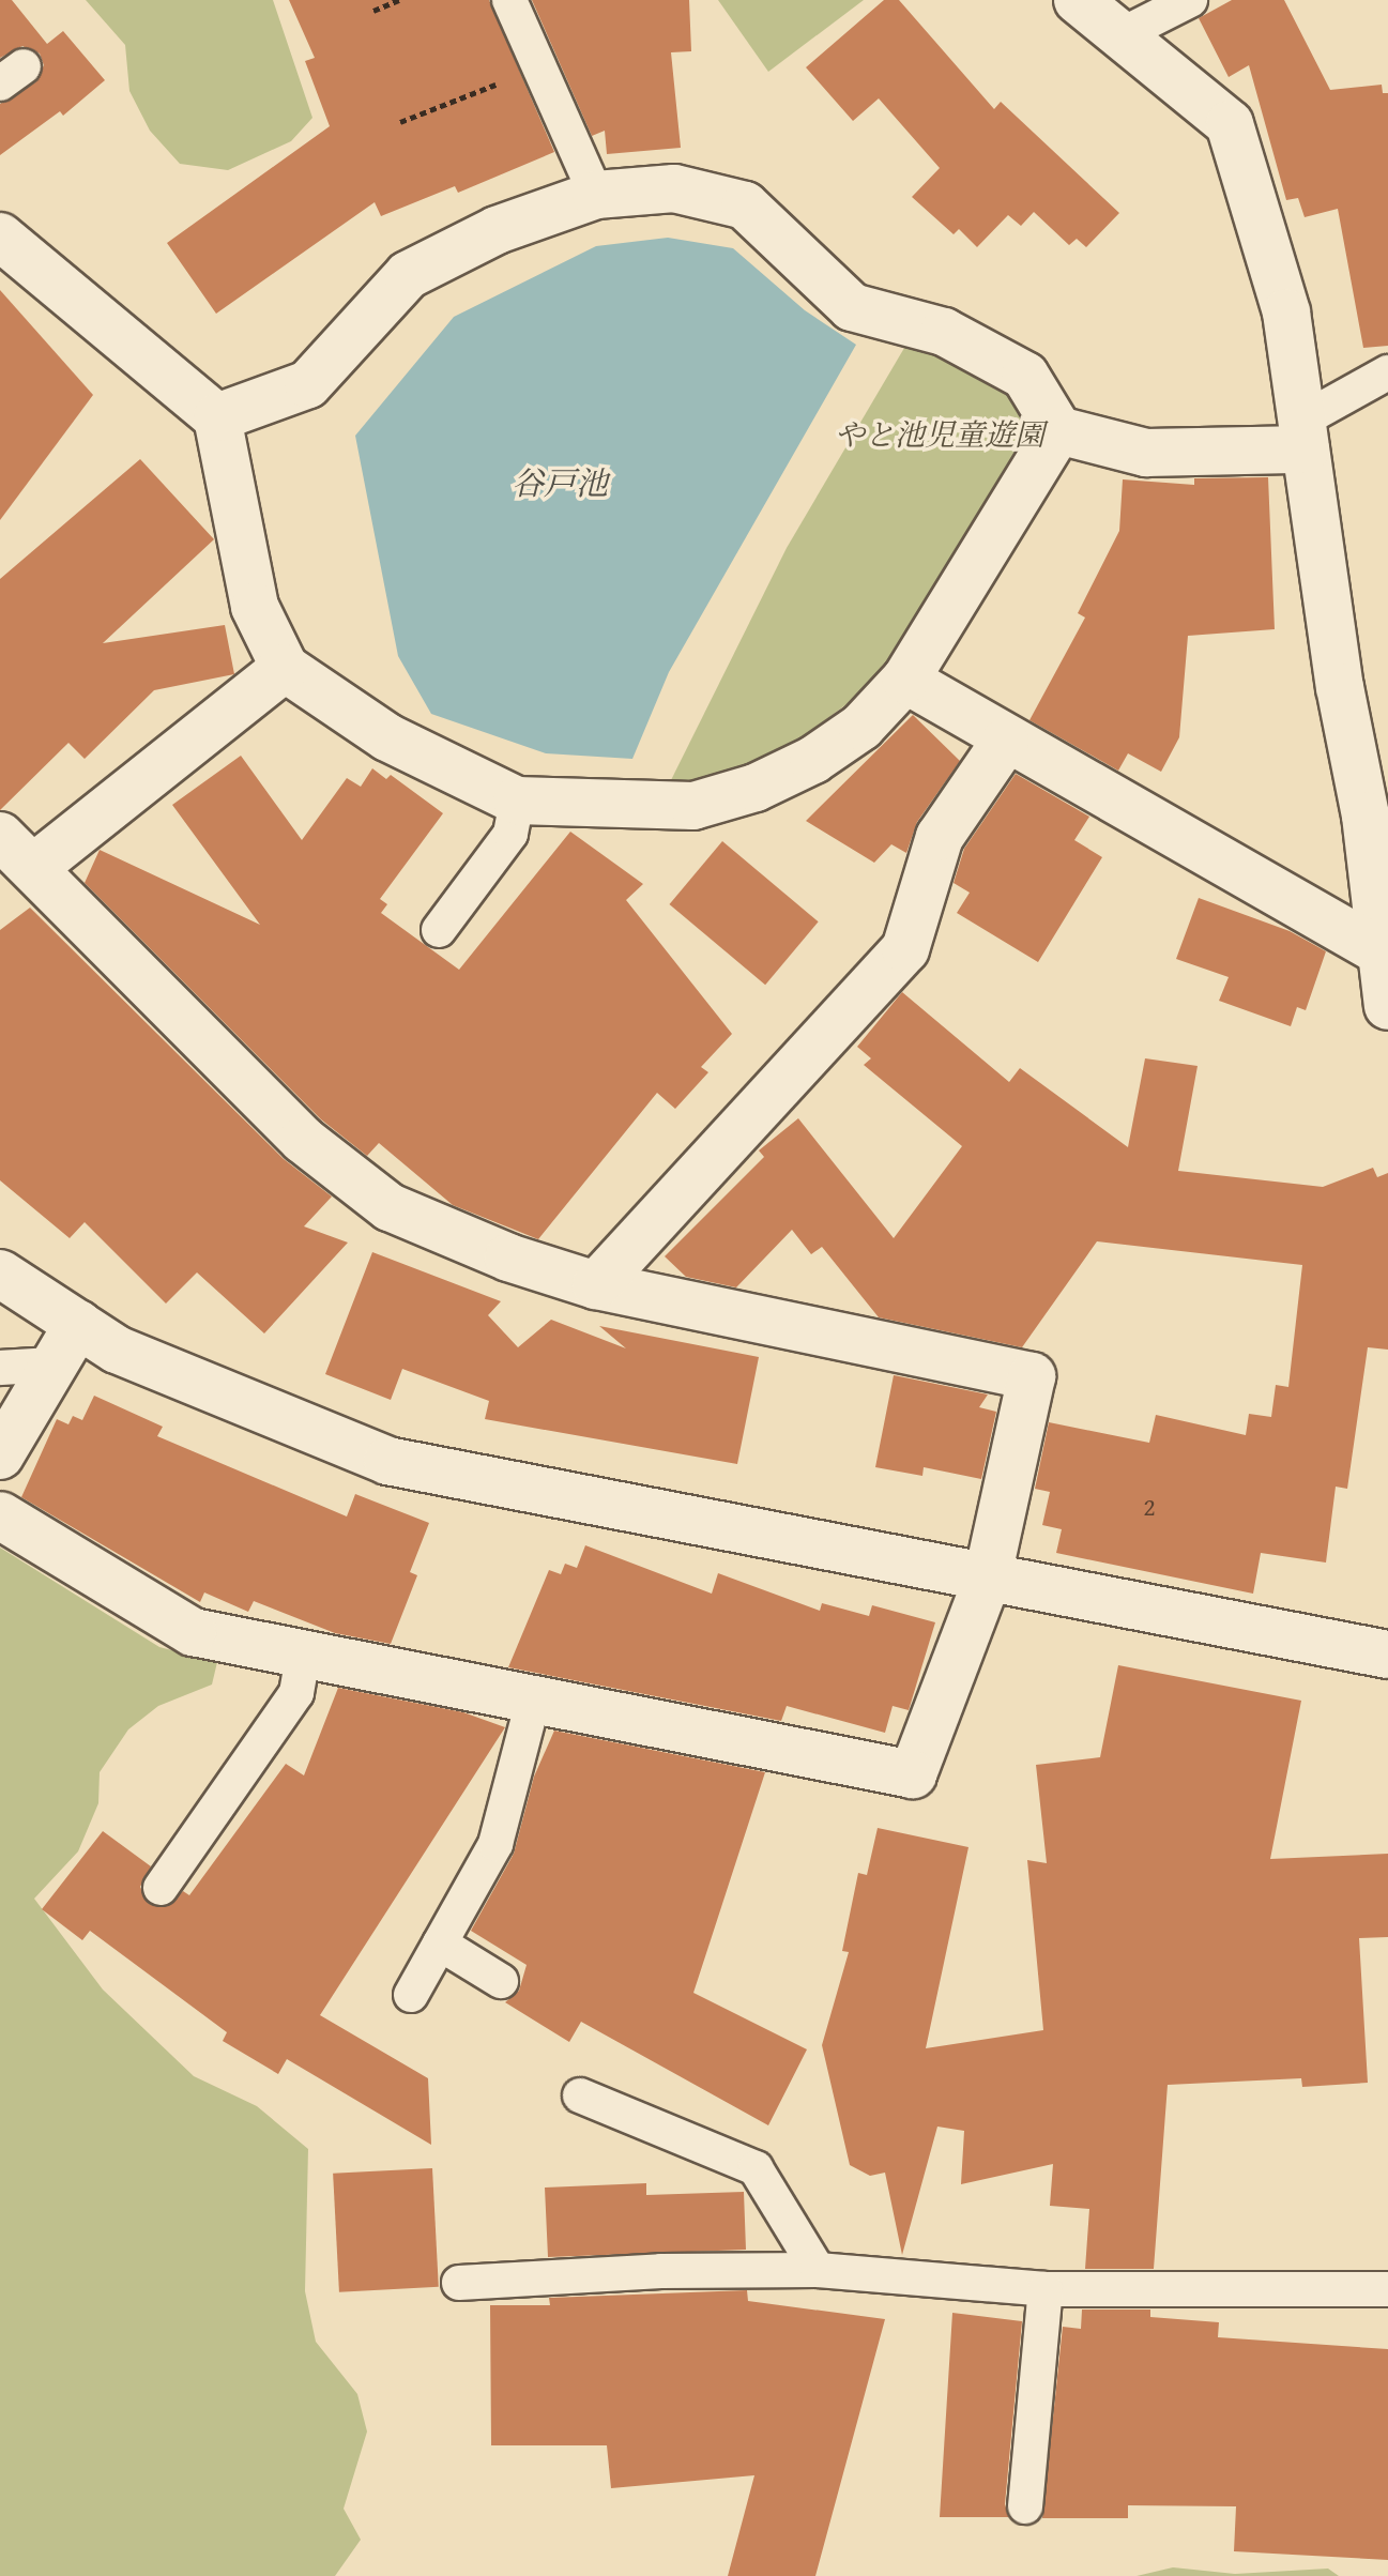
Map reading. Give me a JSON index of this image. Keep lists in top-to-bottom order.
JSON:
{
  "water": ["谷戸池"],
  "parks": ["やと池児童遊園"],
  "house_numbers": ["2"]
}
